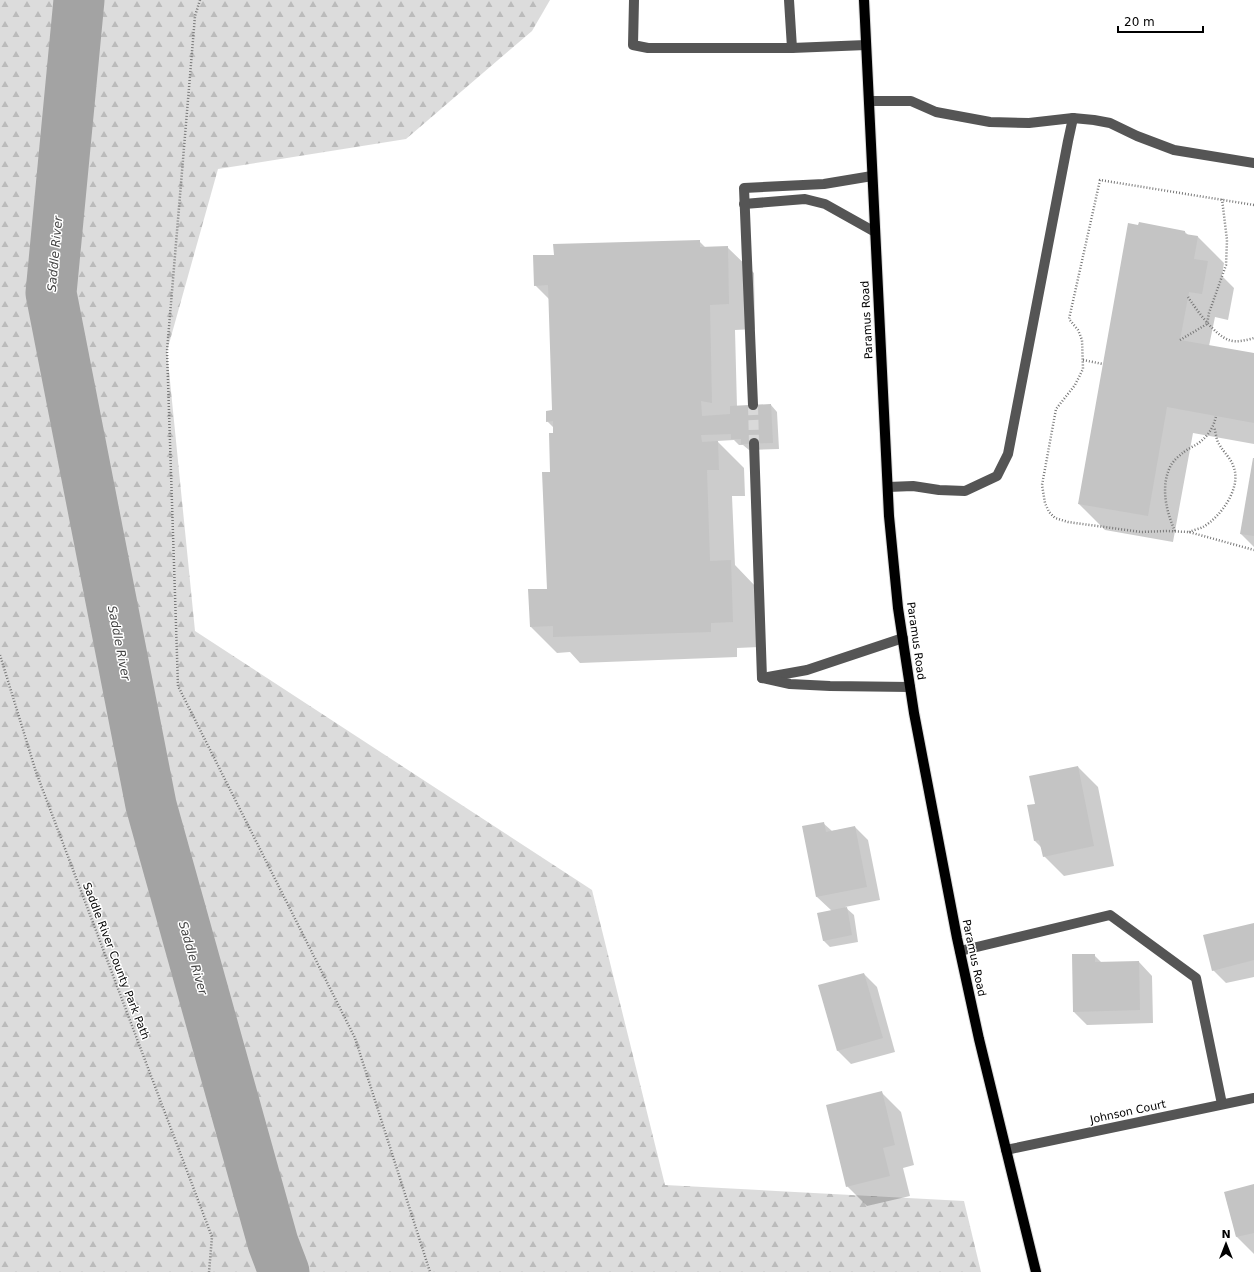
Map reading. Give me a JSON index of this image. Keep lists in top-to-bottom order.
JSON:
{
  "streets": {
    "main road": ["Paramus Road"],
    "street": ["Johnson Court"],
    "path": ["Saddle River County Park Path"]
  },
  "crossings": [
    ["Paramus Road", "Johnson Court"]
  ],
  "water": ["Saddle River"],
  "scale_bar": "20 m",
  "north": "top"
}
